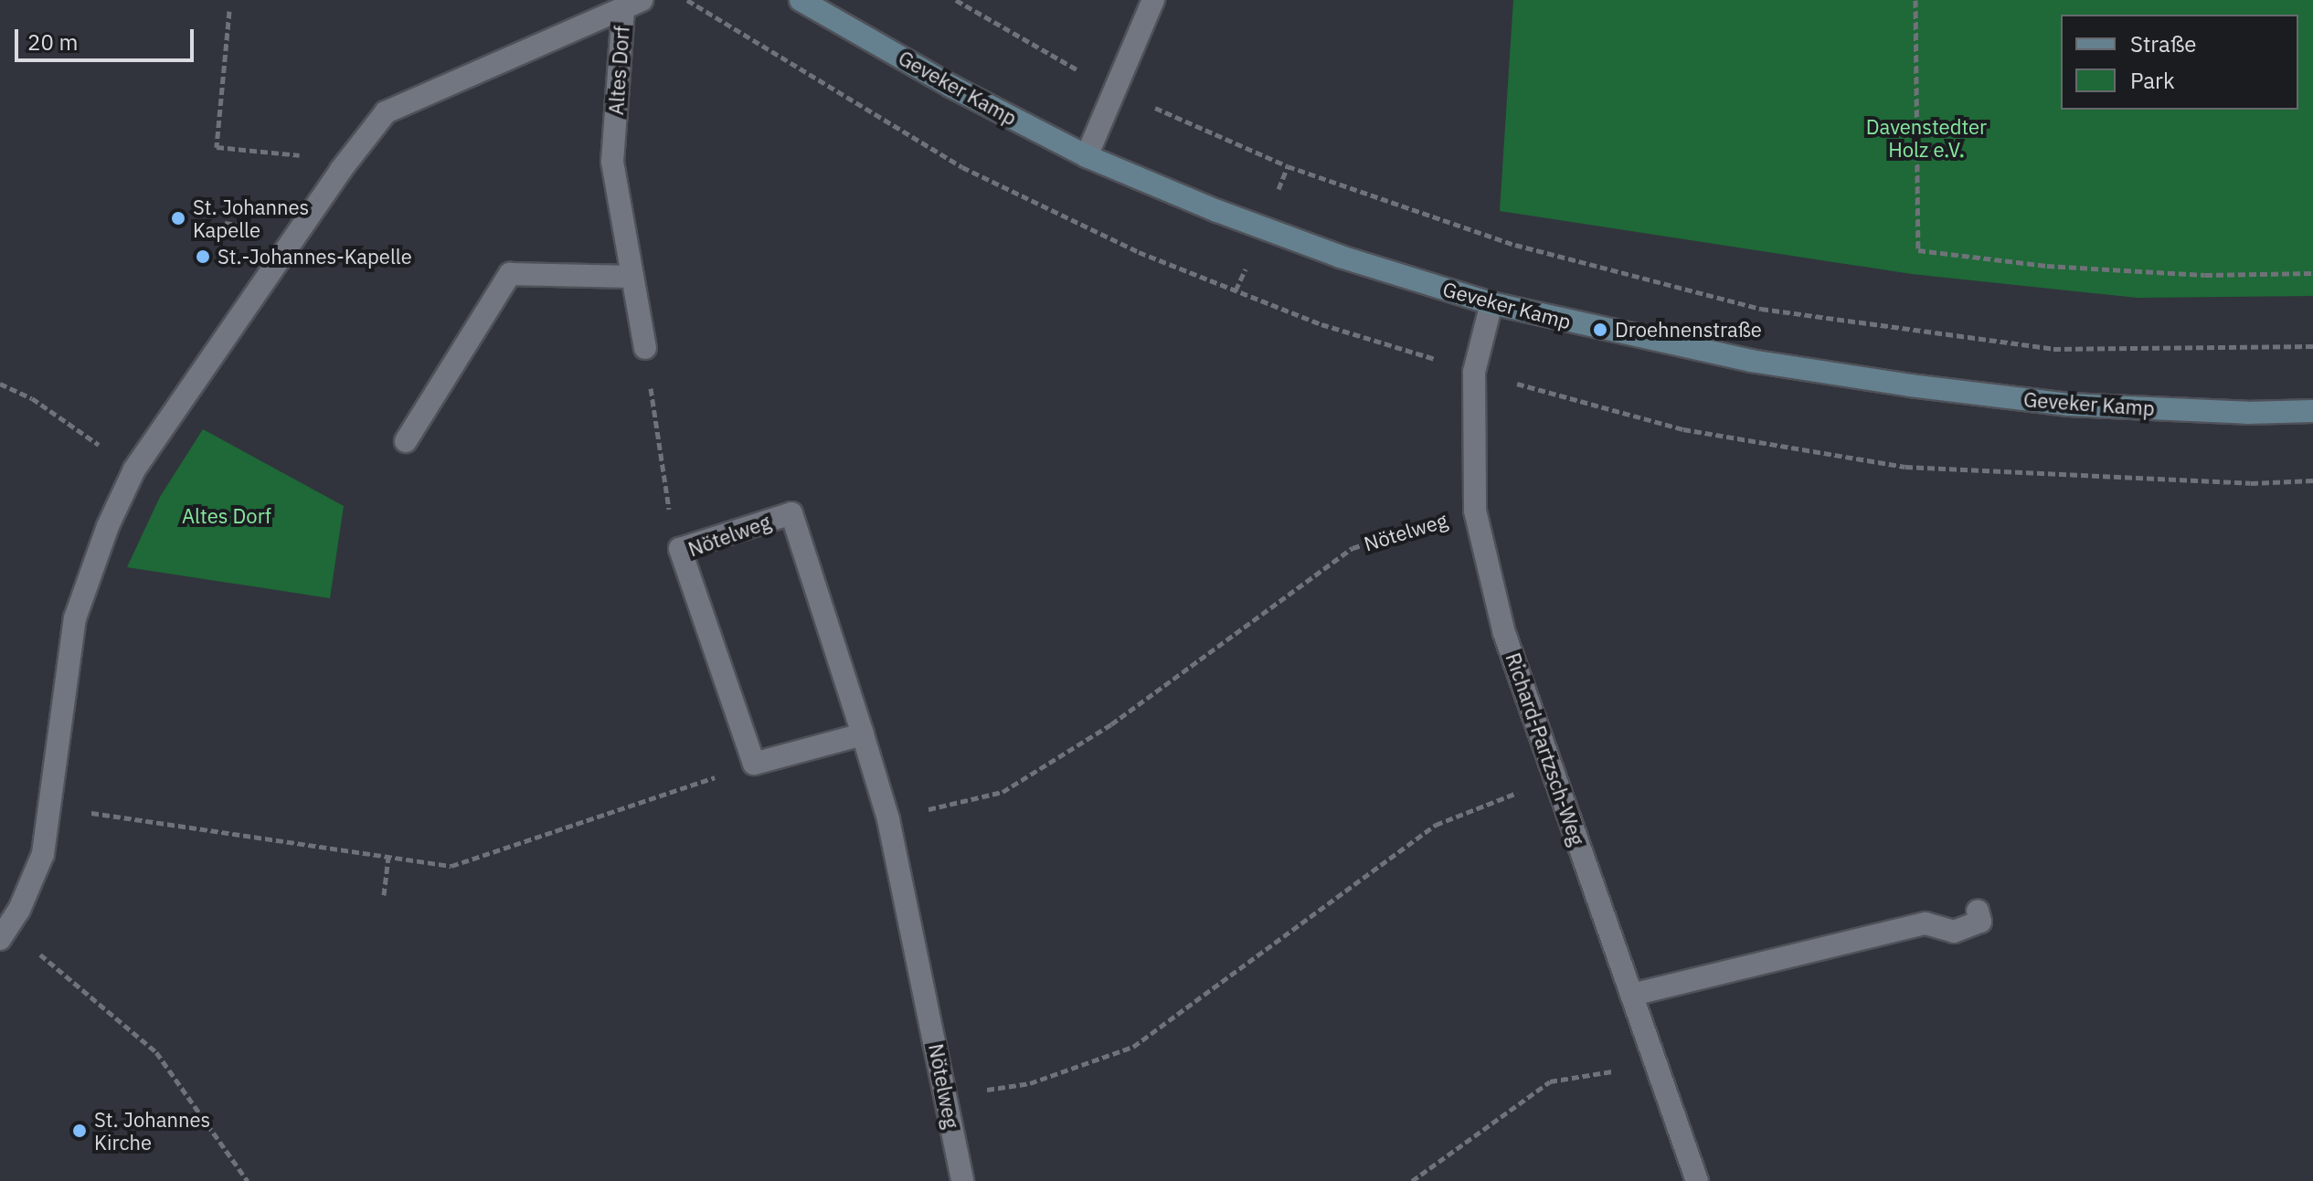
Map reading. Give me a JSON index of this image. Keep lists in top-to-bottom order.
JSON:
{
  "streets": {
    "street": [
      "Altes Dorf",
      "Geveker Kamp",
      "Nötelweg",
      "Richard-Partzsch-Weg"
    ]
  },
  "crossings": [
    ["Geveker Kamp", "Richard-Partzsch-Weg"],
    ["Nötelweg", "Richard-Partzsch-Weg"]
  ],
  "parks": ["Davenstedter Holz e.V.", "Altes Dorf"],
  "places": [
    "St. Johannes Kapelle",
    "St.-Johannes-Kapelle",
    "Droehnenstraße",
    "St. Johannes Kirche"
  ],
  "legend": ["Straße", "Park"],
  "scale_bar": "20 m"
}
